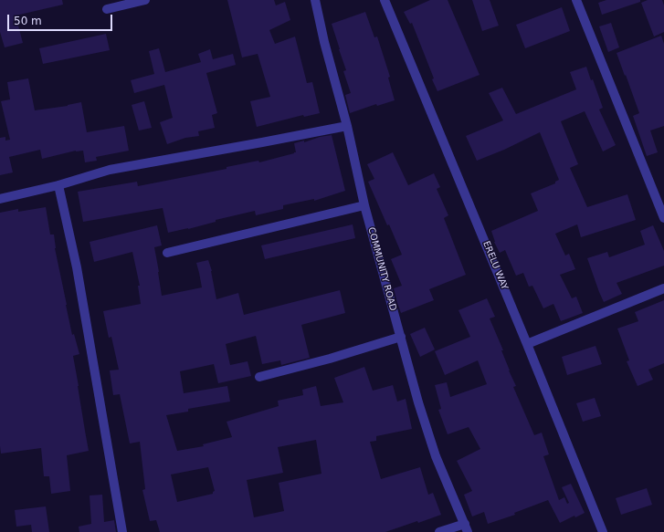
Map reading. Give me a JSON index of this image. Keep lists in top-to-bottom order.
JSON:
{
  "streets": {
    "street": ["ERELU WAY", "COMMUNITY ROAD"]
  },
  "scale_bar": "50 m"
}
